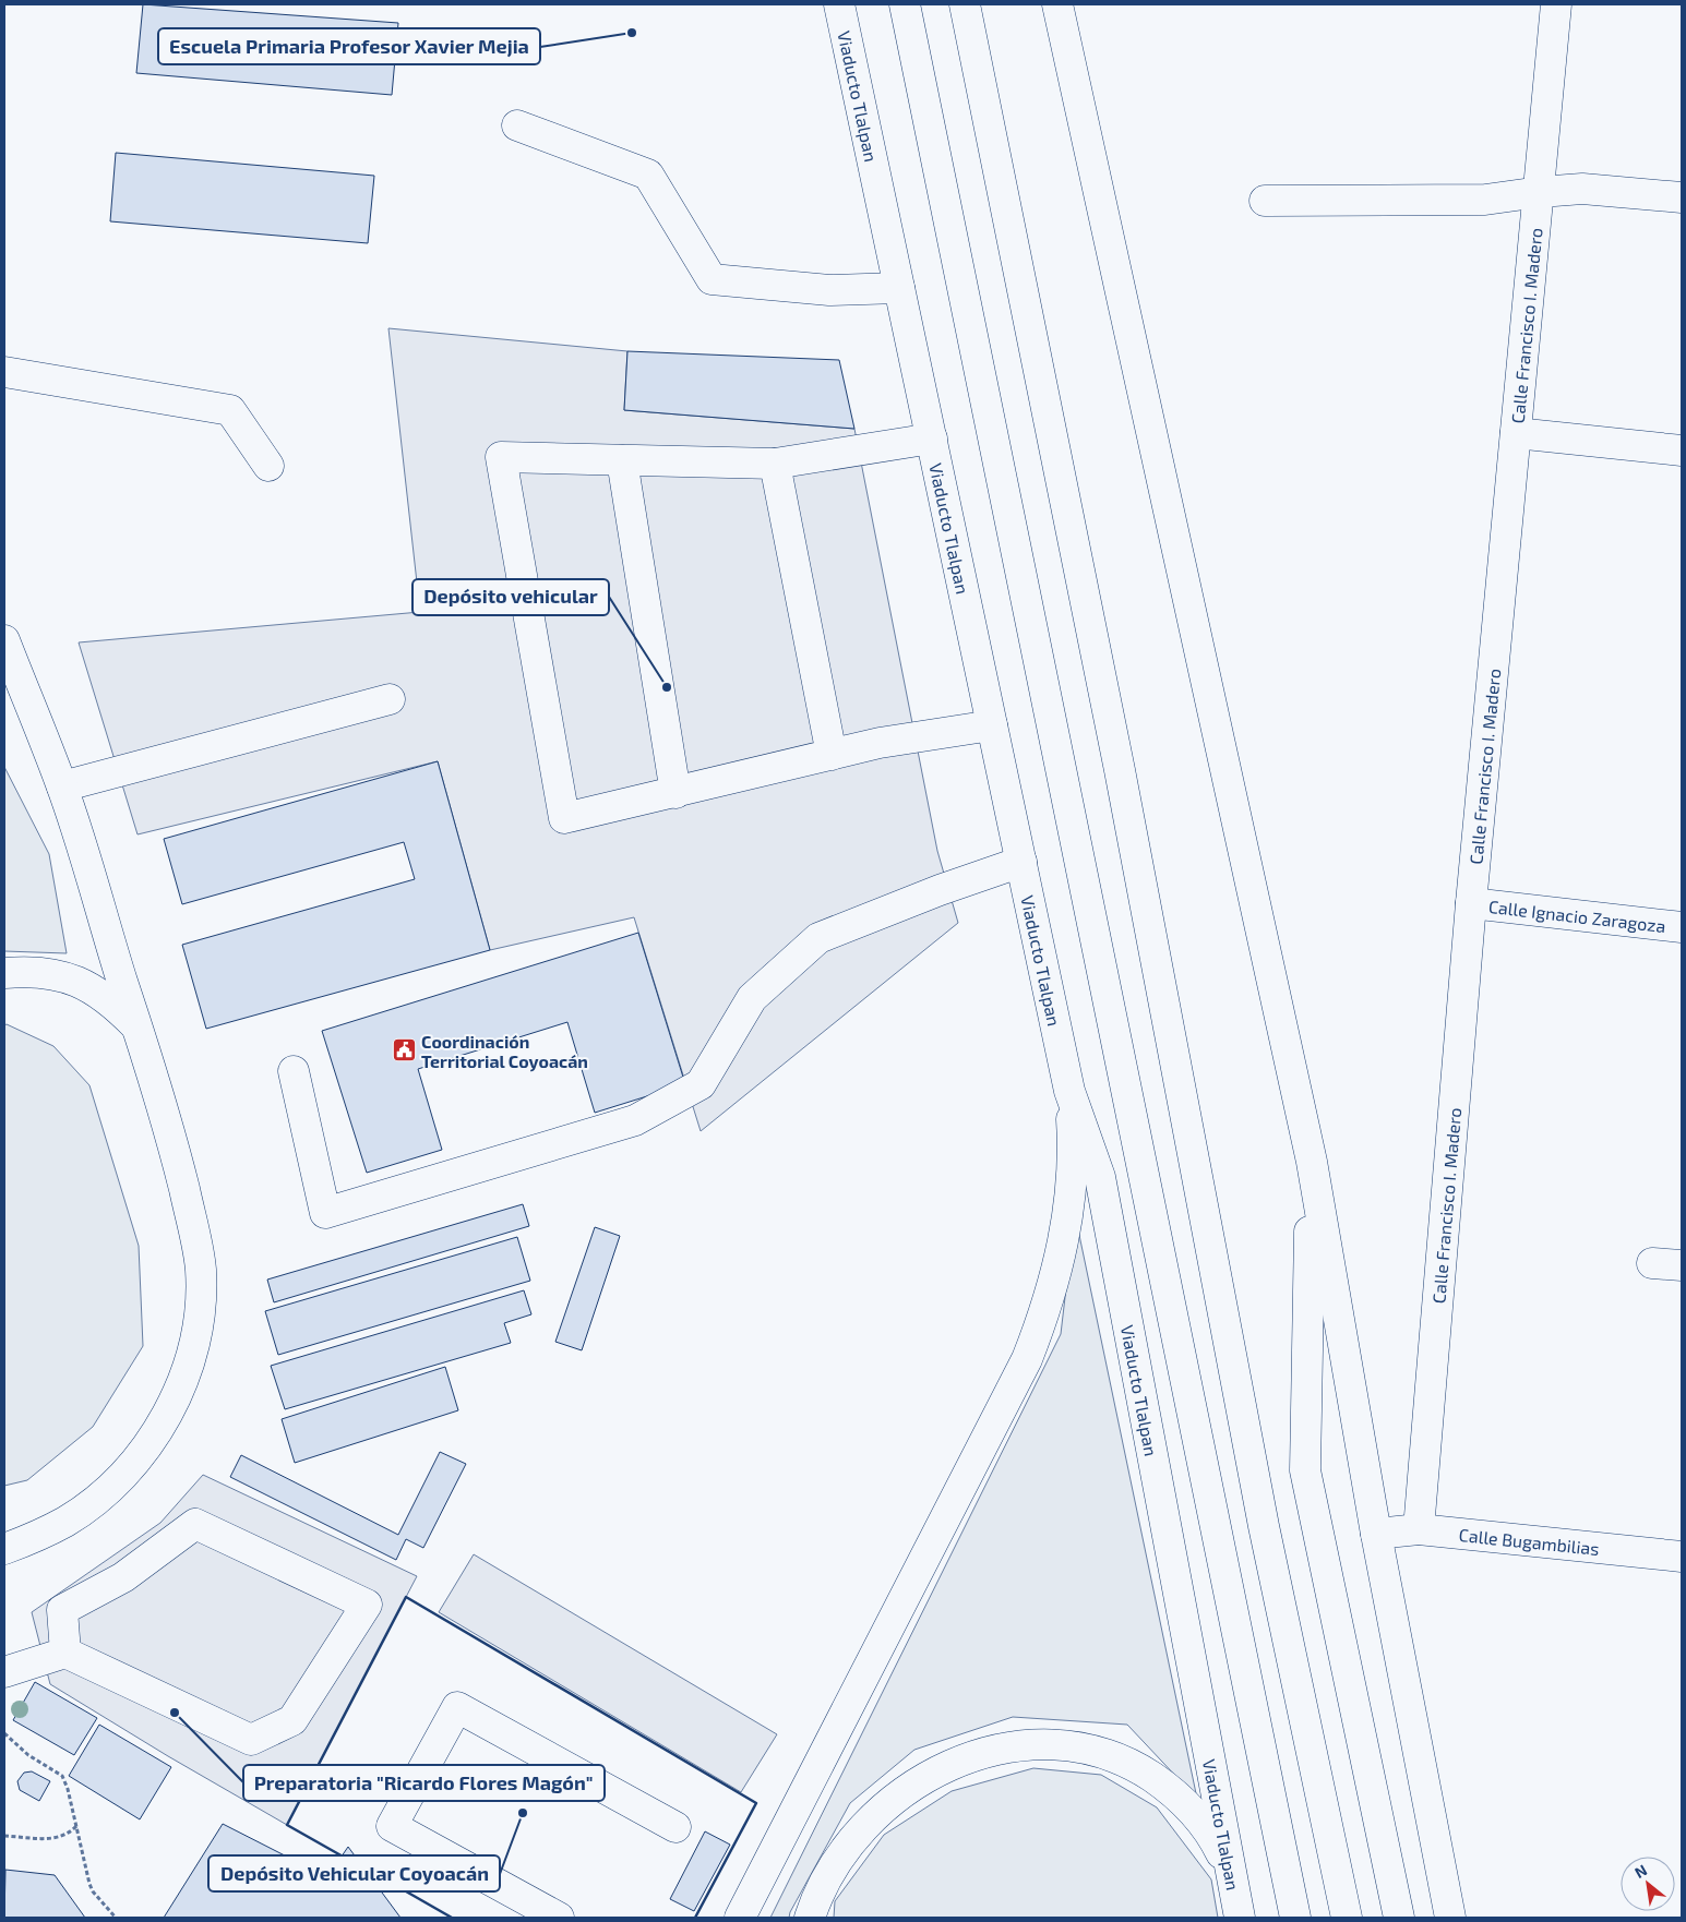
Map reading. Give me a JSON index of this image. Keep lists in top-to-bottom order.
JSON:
{
  "streets": {
    "main road": [
      "Viaducto Tlalpan",
      "Calle Francisco I. Madero",
      "Calle Ignacio Zaragoza",
      "Calle Bugambilias"
    ]
  },
  "crossings": [
    ["Calle Francisco I. Madero", "Calle Ignacio Zaragoza"],
    ["Calle Francisco I. Madero", "Calle Bugambilias"]
  ],
  "places": {
    "other": [
      "Escuela Primaria Profesor Xavier Mejia",
      "Depósito vehicular",
      "Preparatoria \"Ricardo Flores Magón\"",
      "Depósito Vehicular Coyoacán"
    ],
    "public building": ["Coordinación Territorial Coyoacán"]
  },
  "north": "top left"
}
